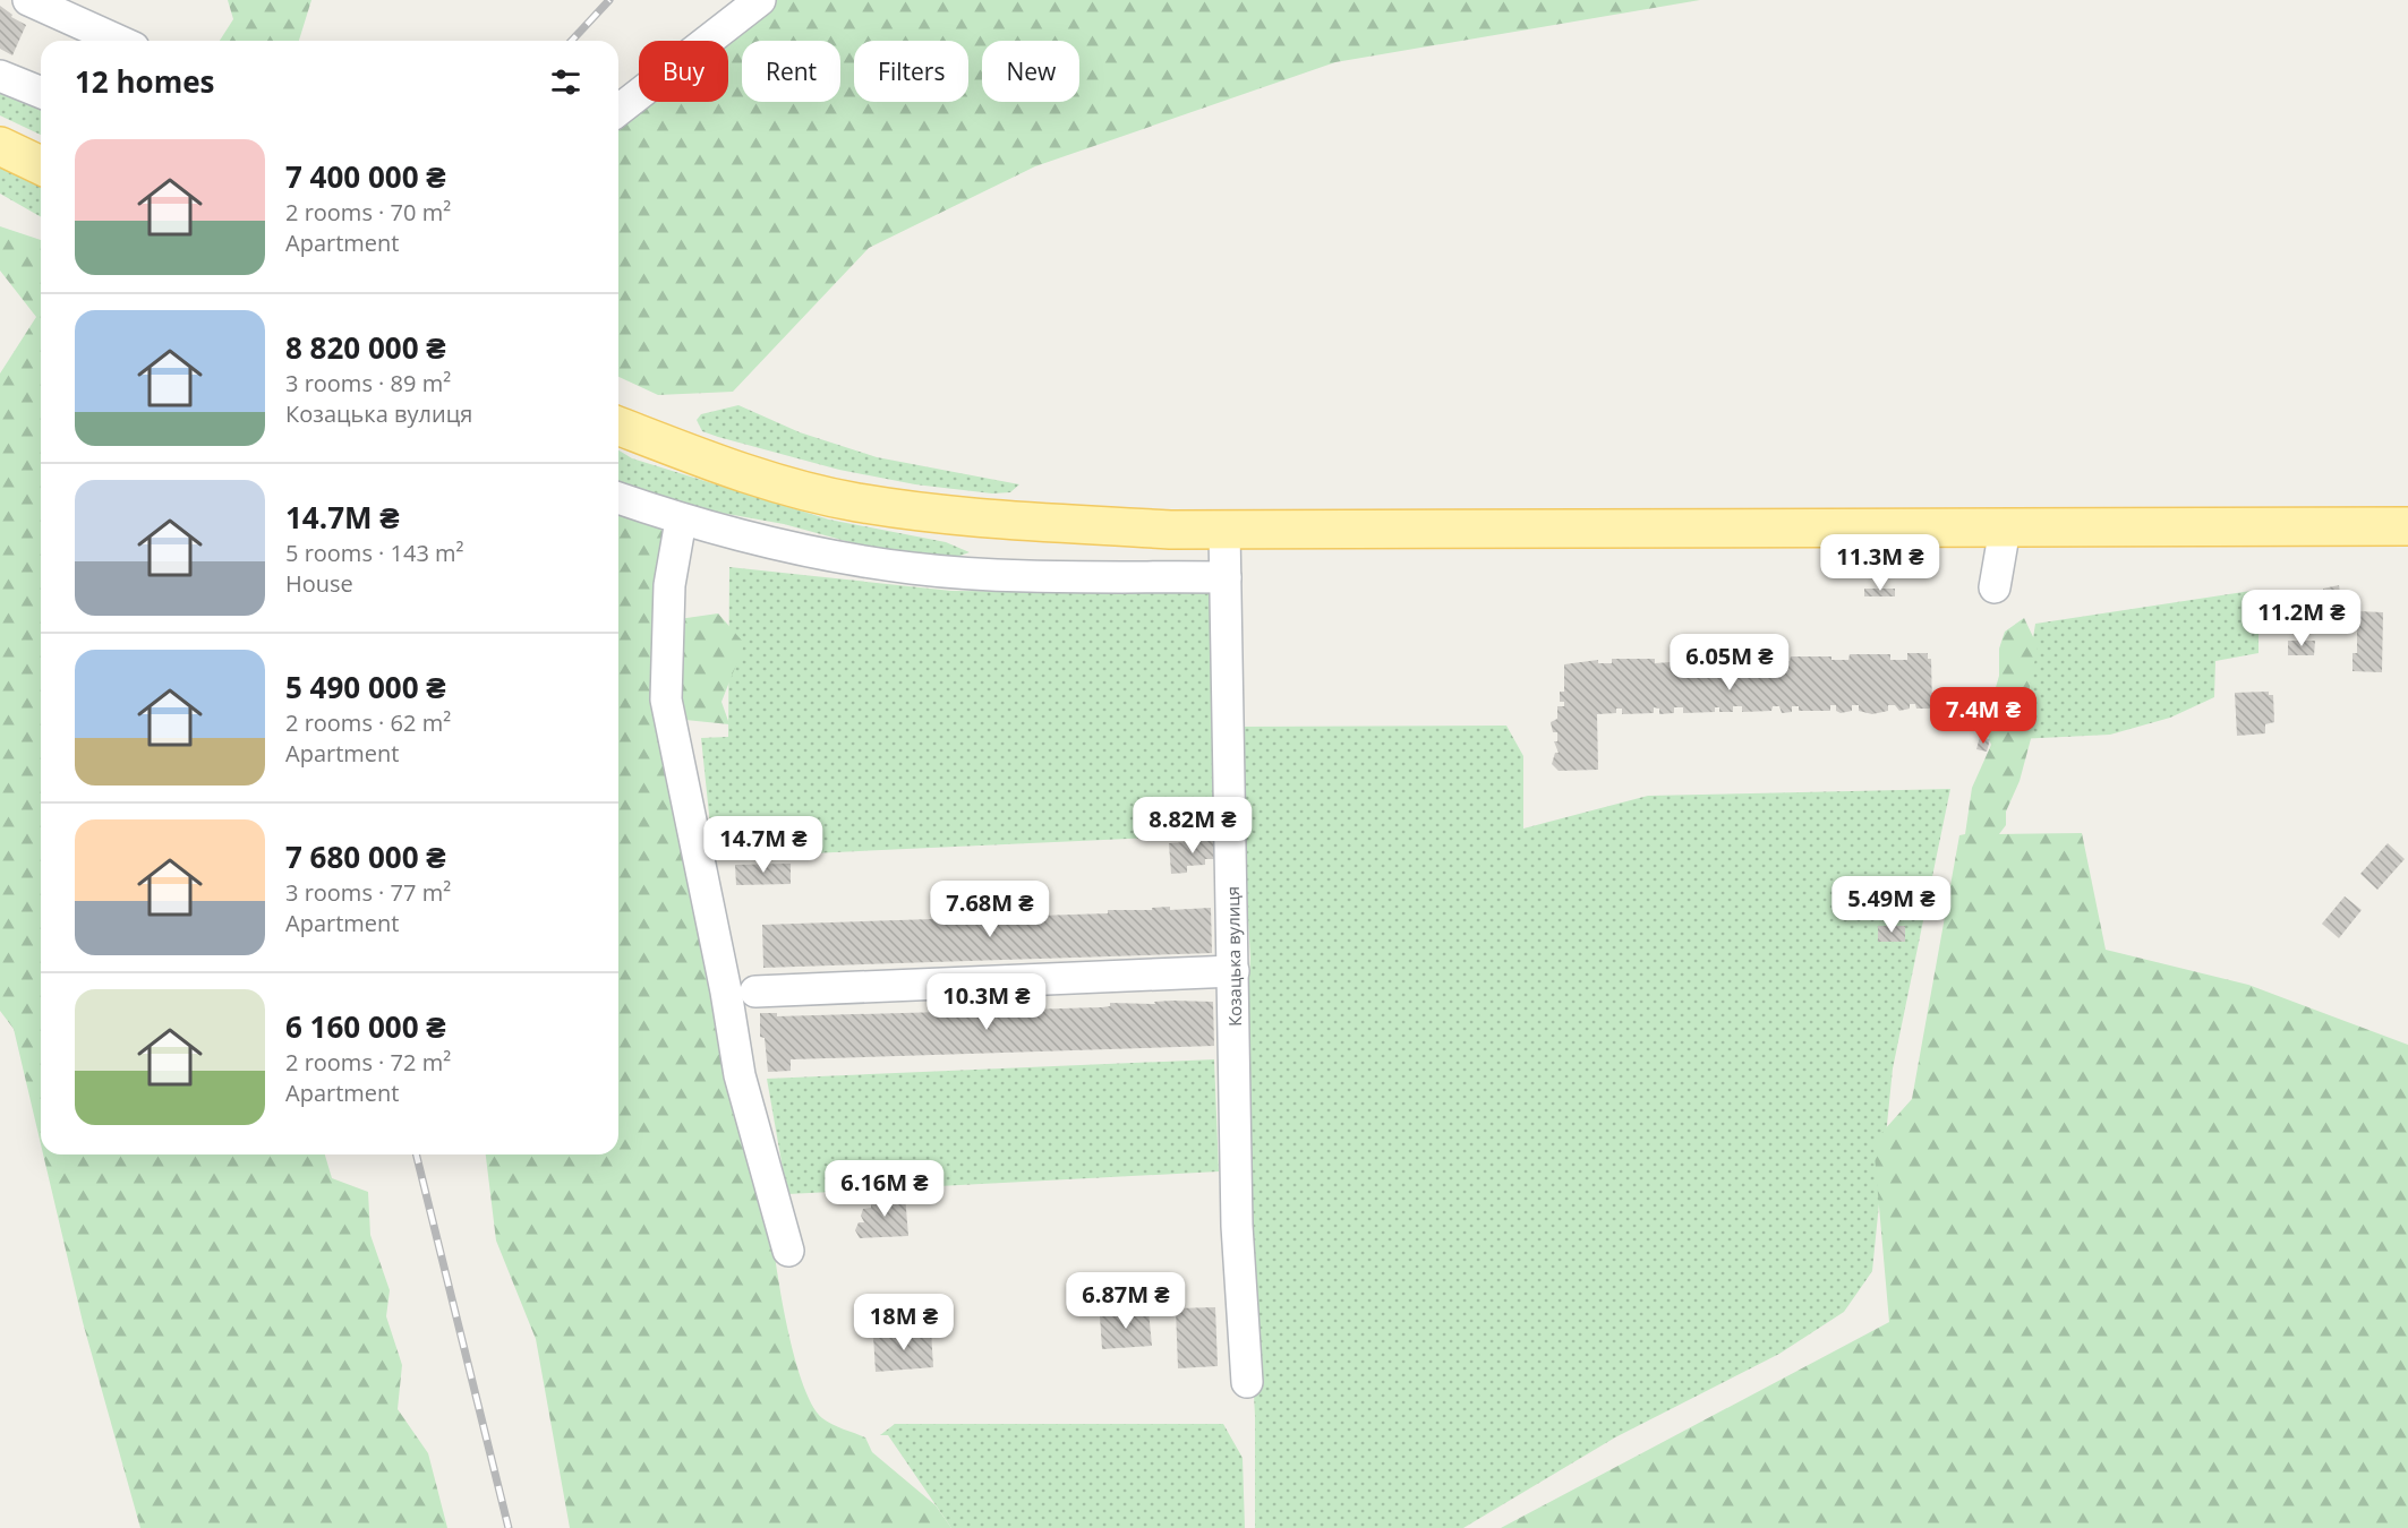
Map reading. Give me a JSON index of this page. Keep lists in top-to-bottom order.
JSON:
{
  "streets": {
    "street": ["Козацька вулиця"]
  },
  "page": {
    "chip": [
      "Buy",
      "Rent",
      "Filters",
      "New"
    ],
    "heading": "12 homes",
    "list": [
      {
        "name": "7 400 000 ₴",
        "note": "2 rooms · 70 m² · Apartment"
      },
      {
        "name": "8 820 000 ₴",
        "note": "3 rooms · 89 m² · Козацька вулиця"
      },
      {
        "name": "14.7M ₴",
        "note": "5 rooms · 143 m² · House"
      },
      {
        "name": "5 490 000 ₴",
        "note": "2 rooms · 62 m² · Apartment"
      },
      {
        "name": "7 680 000 ₴",
        "note": "3 rooms · 77 m² · Apartment"
      },
      {
        "name": "6 160 000 ₴",
        "note": "2 rooms · 72 m² · Apartment"
      }
    ],
    "price": [
      "11.3M ₴",
      "11.2M ₴",
      "6.05M ₴",
      "7.4M ₴",
      "8.82M ₴",
      "14.7M ₴",
      "5.49M ₴",
      "7.68M ₴",
      "10.3M ₴",
      "6.16M ₴",
      "6.87M ₴",
      "18M ₴"
    ]
  }
}
